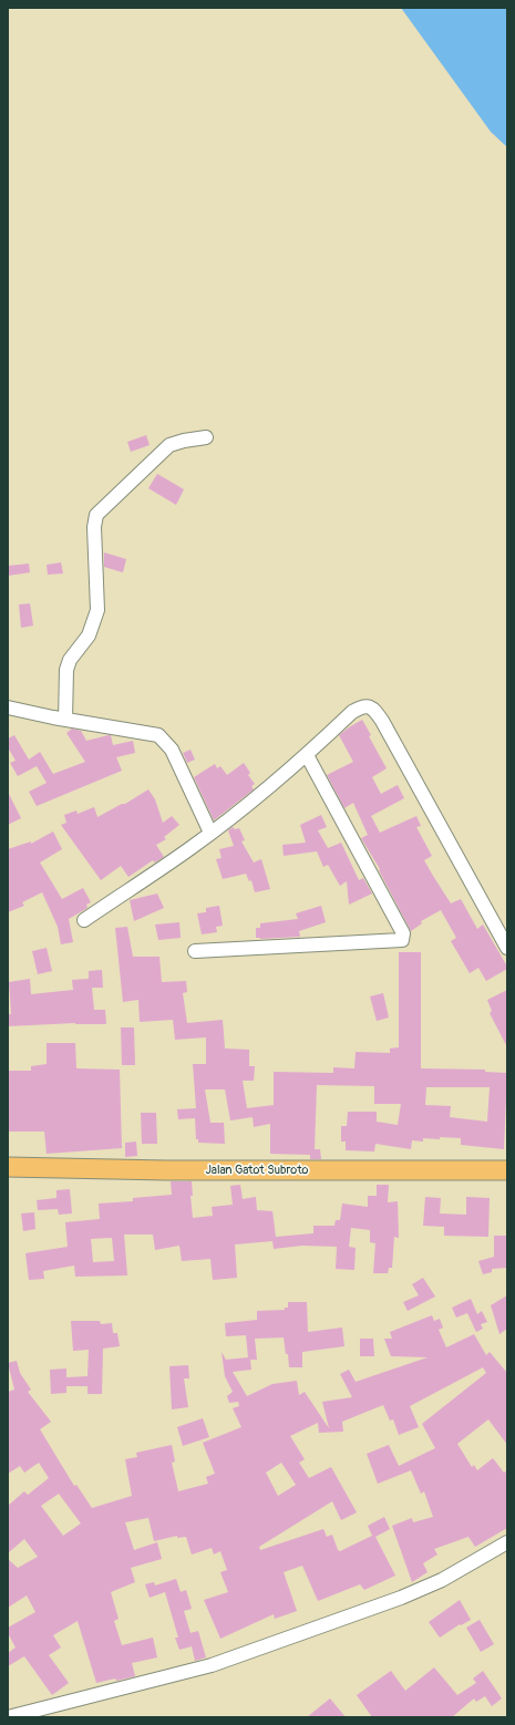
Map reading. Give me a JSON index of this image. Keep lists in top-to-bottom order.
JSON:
{
  "streets": {
    "highway": ["Jalan Gatot Subroto"]
  }
}
